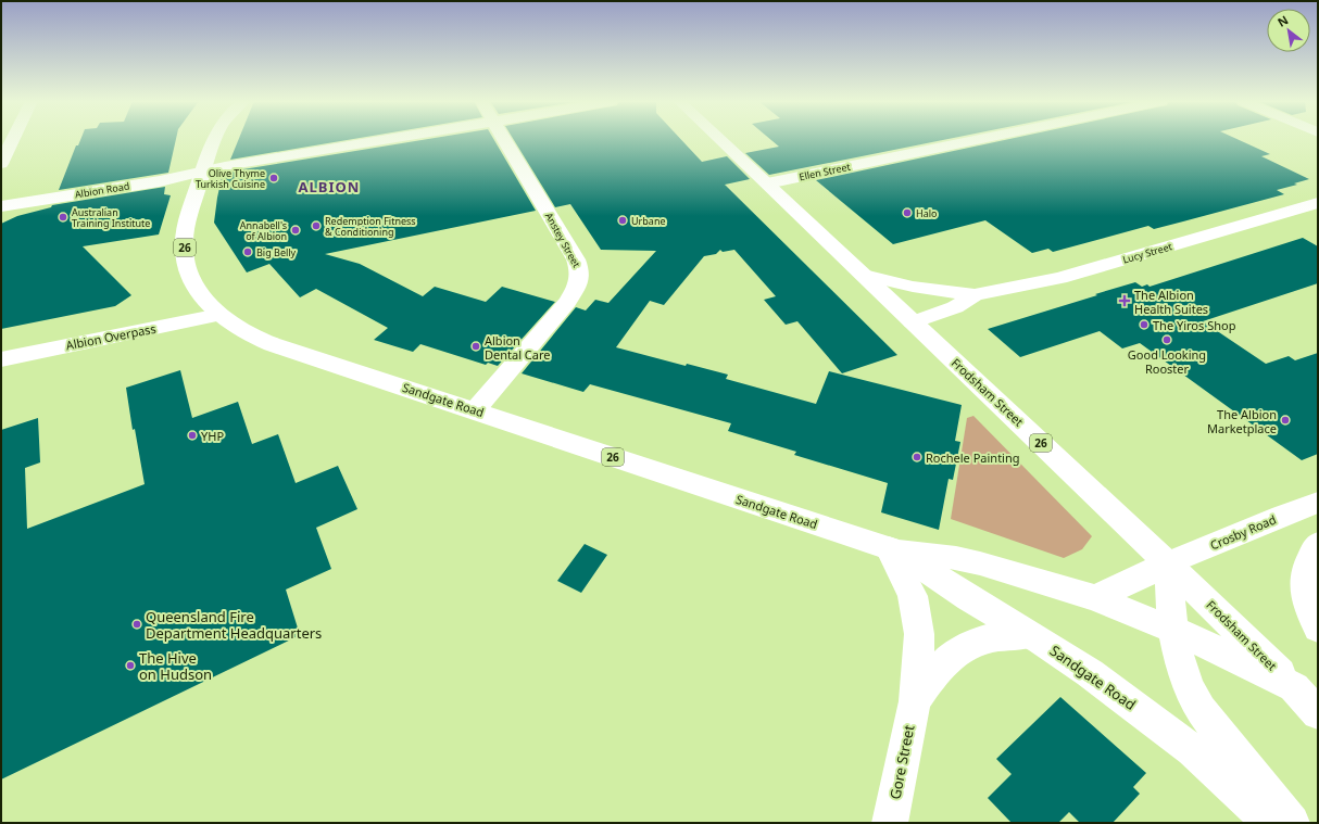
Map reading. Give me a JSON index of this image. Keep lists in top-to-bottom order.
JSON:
{
  "streets": {
    "main road": [
      "Ellen Street",
      "Albion Road",
      "Anstey Street",
      "26",
      "Lucy Street",
      "Albion Overpass",
      "Frodsham Street",
      "Sandgate Road",
      "Crosby Road",
      "Gore Street"
    ]
  },
  "crossings": [
    ["Ellen Street", "Frodsham Street"],
    ["Albion Road", "Sandgate Road"],
    ["Anstey Street", "Sandgate Road"],
    ["Lucy Street", "Frodsham Street"],
    ["Albion Overpass", "Sandgate Road"],
    ["Frodsham Street", "Sandgate Road"],
    ["Frodsham Street", "Crosby Road"],
    ["Sandgate Road", "Crosby Road"],
    ["Sandgate Road", "Gore Street"]
  ],
  "districts": ["ALBION"],
  "places": {
    "other": [
      "Olive Thyme Turkish Cuisine",
      "Halo",
      "Australian Training Institute",
      "Urbane",
      "Redemption Fitness & Conditioning",
      "Annabell's of Albion",
      "Big Belly",
      "The Yiros Shop",
      "Good Looking Rooster",
      "Albion Dental Care",
      "The Albion Marketplace",
      "YHP",
      "Rochele Painting",
      "Queensland Fire Department Headquarters",
      "The Hive on Hudson"
    ],
    "health": ["The Albion Health Suites"]
  },
  "north": "top left"
}
